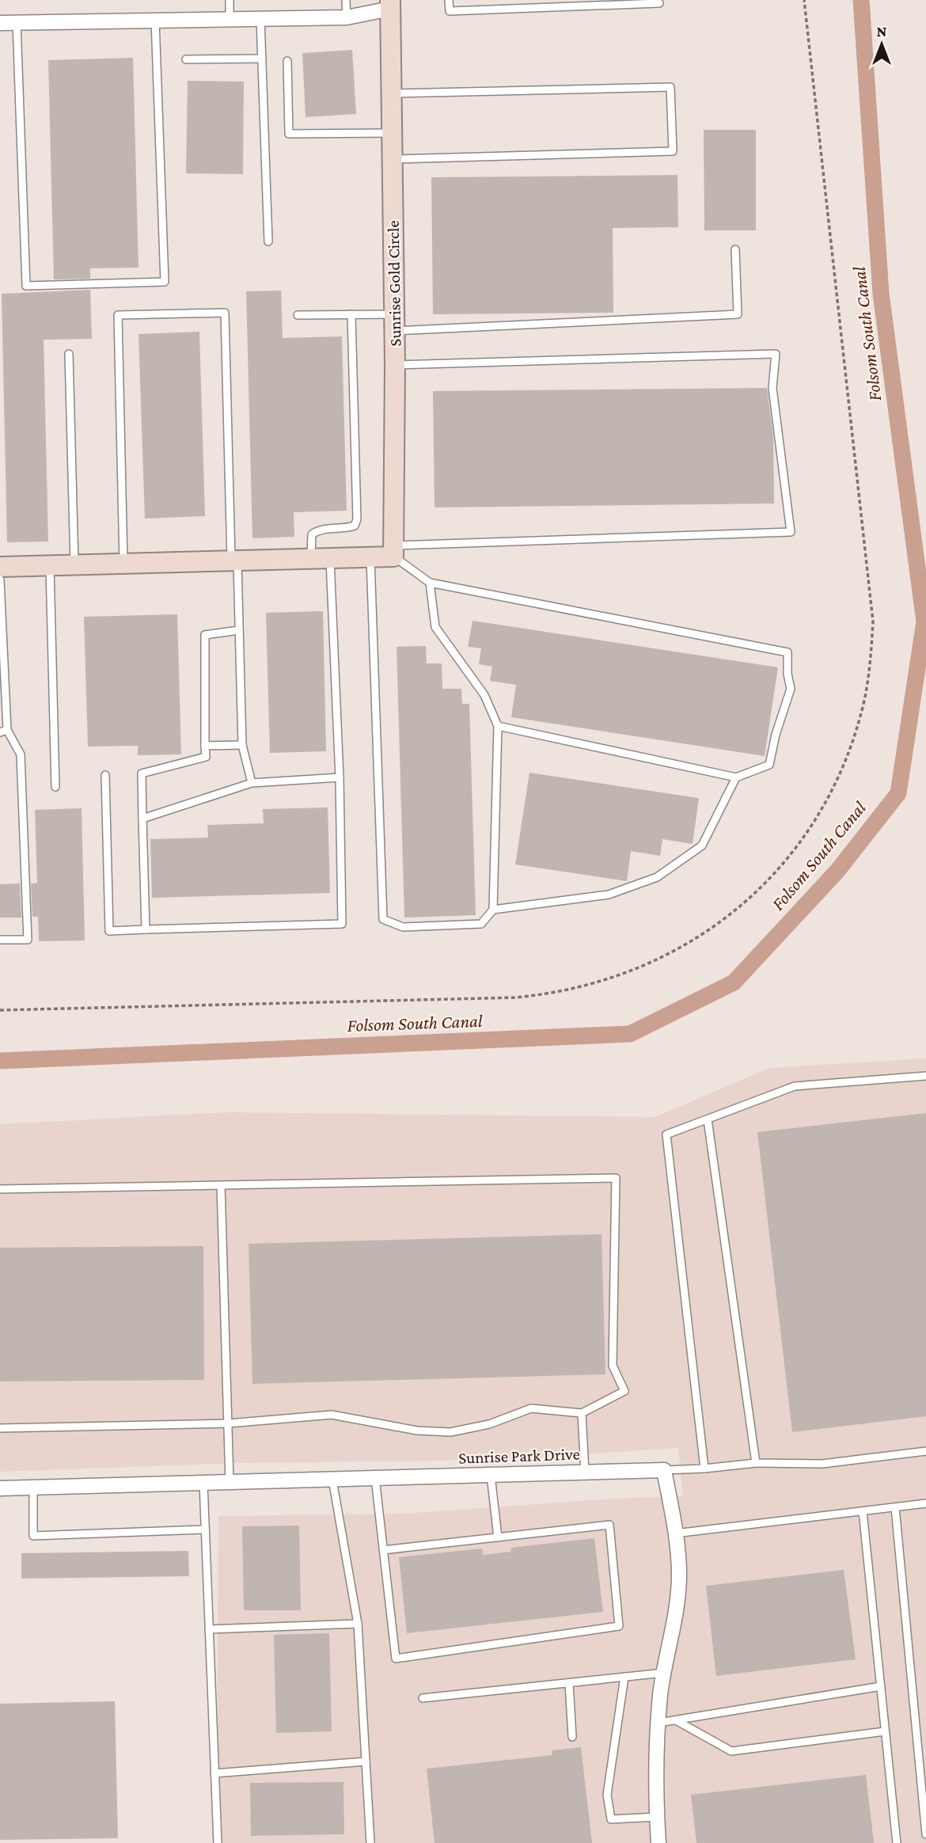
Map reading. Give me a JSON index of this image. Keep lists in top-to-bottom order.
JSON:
{
  "streets": {
    "street": ["Sunrise Gold Circle", "Sunrise Park Drive"]
  },
  "water": ["Folsom South Canal"],
  "north": "top"
}
